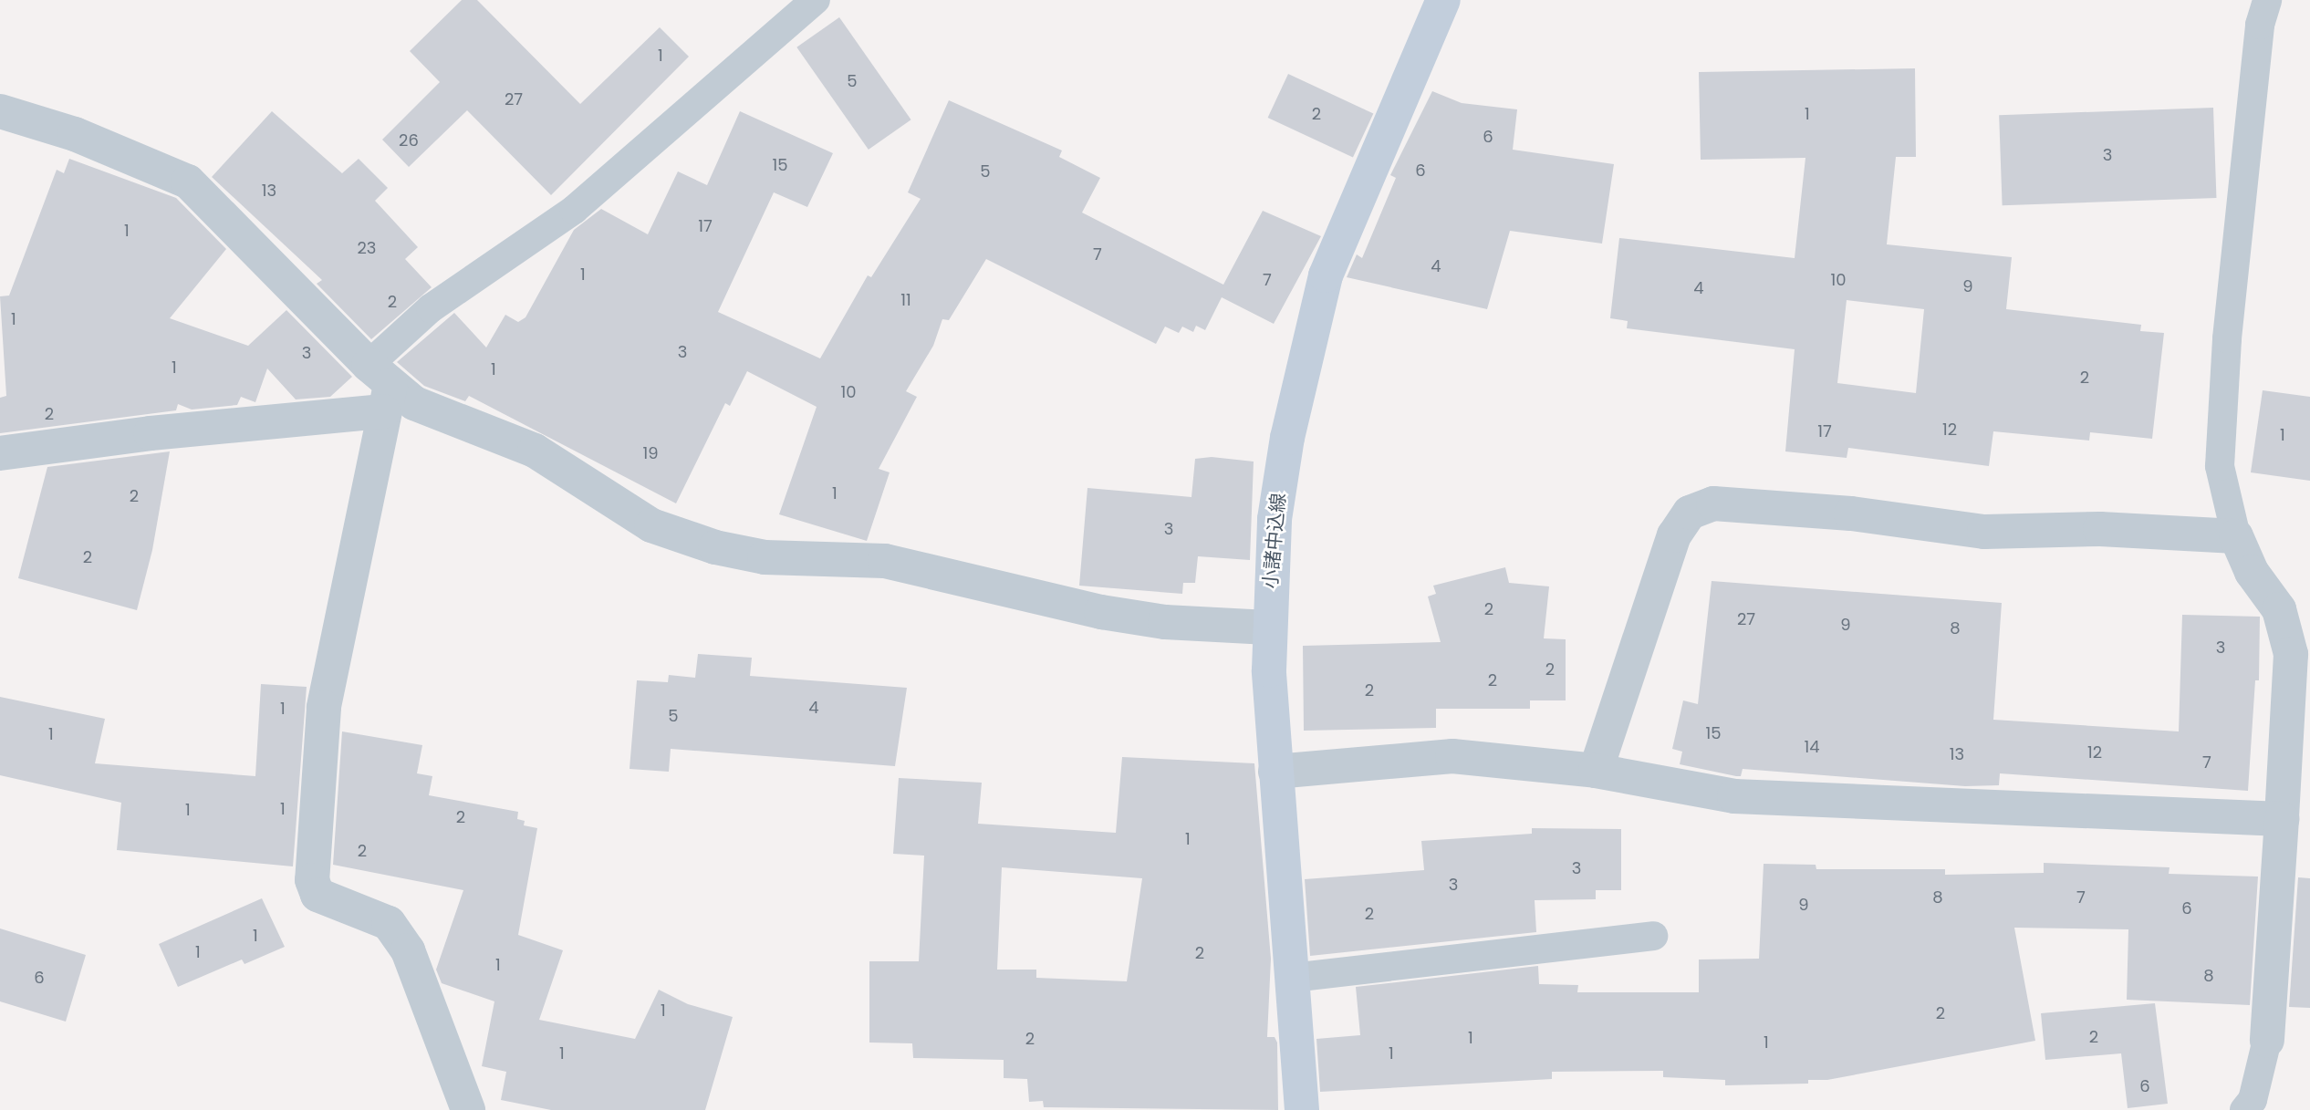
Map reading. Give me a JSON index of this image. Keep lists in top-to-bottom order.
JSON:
{
  "streets": {
    "main road": ["小諸中込線"]
  },
  "house_numbers": [
    "1",
    "5",
    "27",
    "2",
    "1",
    "6",
    "26",
    "3",
    "15",
    "6",
    "5",
    "13",
    "17",
    "1",
    "23",
    "7",
    "4",
    "1",
    "7",
    "10",
    "9",
    "4",
    "11",
    "2",
    "1",
    "3",
    "3",
    "1",
    "1",
    "2",
    "10",
    "2",
    "12",
    "17",
    "1",
    "19",
    "1",
    "2",
    "3",
    "2",
    "2",
    "27",
    "9",
    "8",
    "3",
    "2",
    "2",
    "2",
    "4",
    "1",
    "5",
    "15",
    "1",
    "14",
    "12",
    "13",
    "7",
    "1",
    "1",
    "2",
    "1",
    "2",
    "3",
    "3",
    "8",
    "7",
    "9",
    "6",
    "2",
    "1",
    "1",
    "2",
    "1",
    "8",
    "6",
    "1",
    "2",
    "2",
    "1",
    "2",
    "1",
    "1",
    "1",
    "6"
  ]
}
